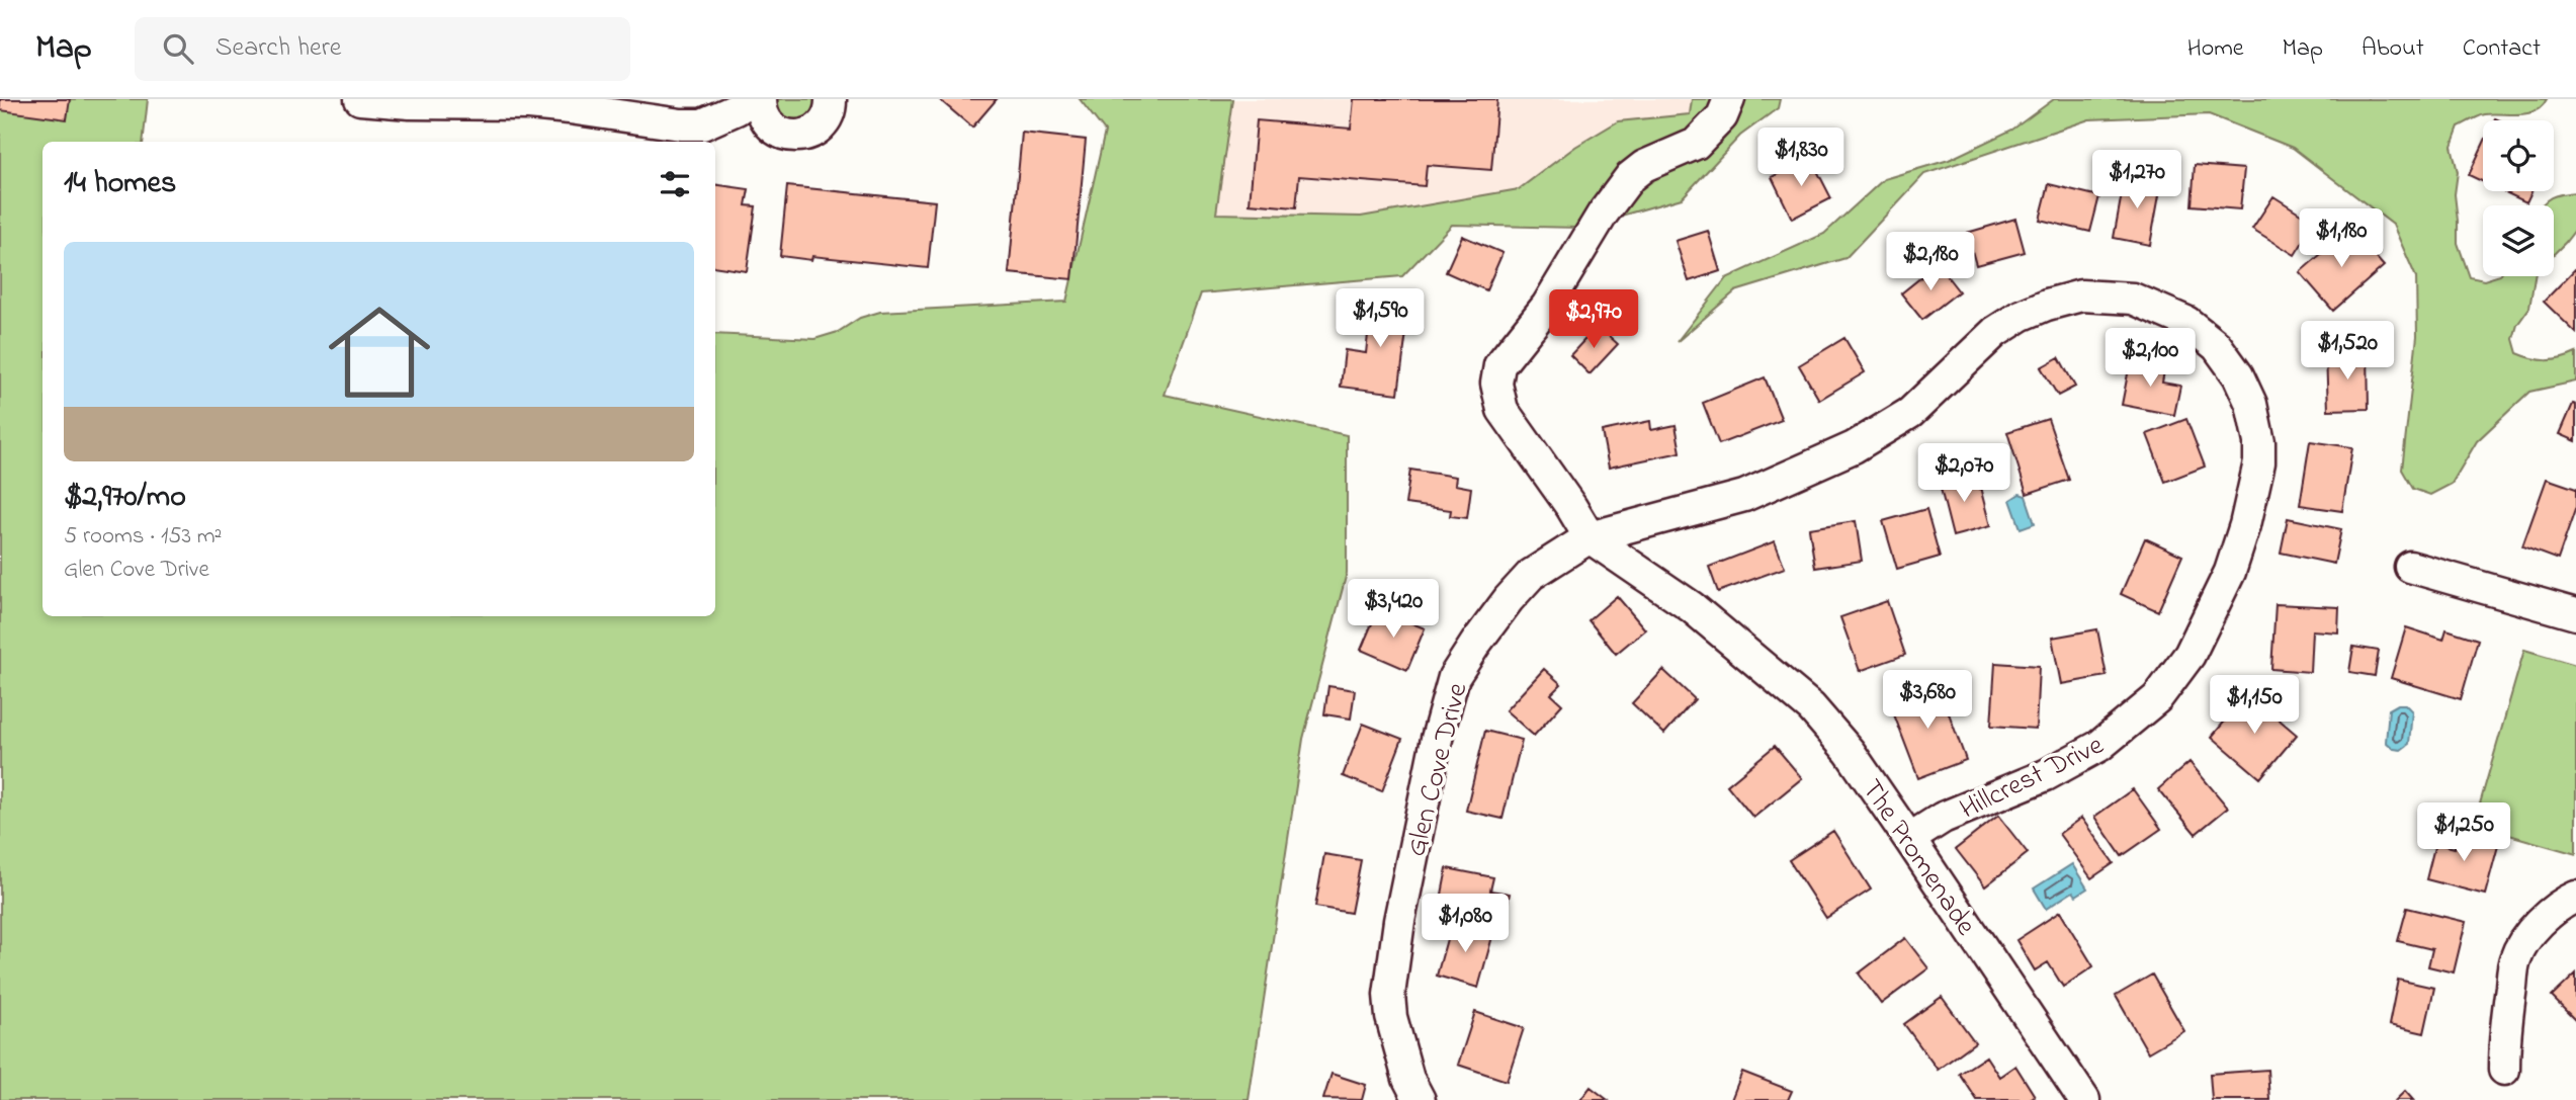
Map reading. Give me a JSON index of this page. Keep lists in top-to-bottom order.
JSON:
{
  "streets": {
    "street": ["Glen Cove Drive", "Hillcrest Drive", "The Promenade"]
  },
  "crossings": [
    ["Glen Cove Drive", "Hillcrest Drive"],
    ["Glen Cove Drive", "The Promenade"],
    ["Hillcrest Drive", "The Promenade"]
  ],
  "page": {
    "header": "Map",
    "search": "Search here",
    "nav": [
      "Home",
      "Map",
      "About",
      "Contact"
    ],
    "price": [
      "$1,830",
      "$1,270",
      "$1,180",
      "$2,180",
      "$1,590",
      "$2,970",
      "$1,520",
      "$2,100",
      "$2,070",
      "$3,420",
      "$3,680",
      "$1,150",
      "$1,250",
      "$1,080"
    ],
    "heading": "14 homes",
    "list": [
      {
        "name": "$2,970/mo",
        "note": "5 rooms · 153 m² · Glen Cove Drive"
      }
    ]
  }
}
